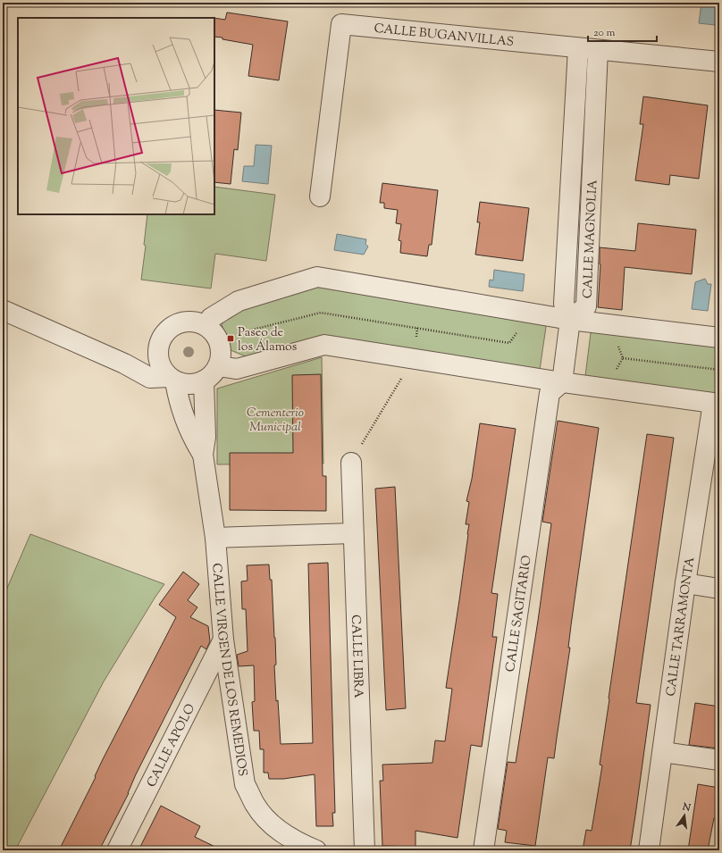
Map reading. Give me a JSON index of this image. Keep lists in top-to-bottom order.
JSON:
{
  "streets": {
    "street": [
      "CALLE BUGANVILLAS",
      "CALLE MAGNOLIA",
      "CALLE SAGITARIO",
      "CALLE TARRAMONTA",
      "CALLE LIBRA",
      "CALLE VIRGEN DE LOS REMEDIOS",
      "CALLE APOLO"
    ]
  },
  "crossings": [
    ["CALLE BUGANVILLAS", "CALLE MAGNOLIA"],
    ["CALLE VIRGEN DE LOS REMEDIOS", "CALLE APOLO"]
  ],
  "parks": ["Cementerio Municipal"],
  "places": {
    "transit": ["Paseo de los Álamos"]
  },
  "scale_bar": "20 m",
  "north": "top"
}
